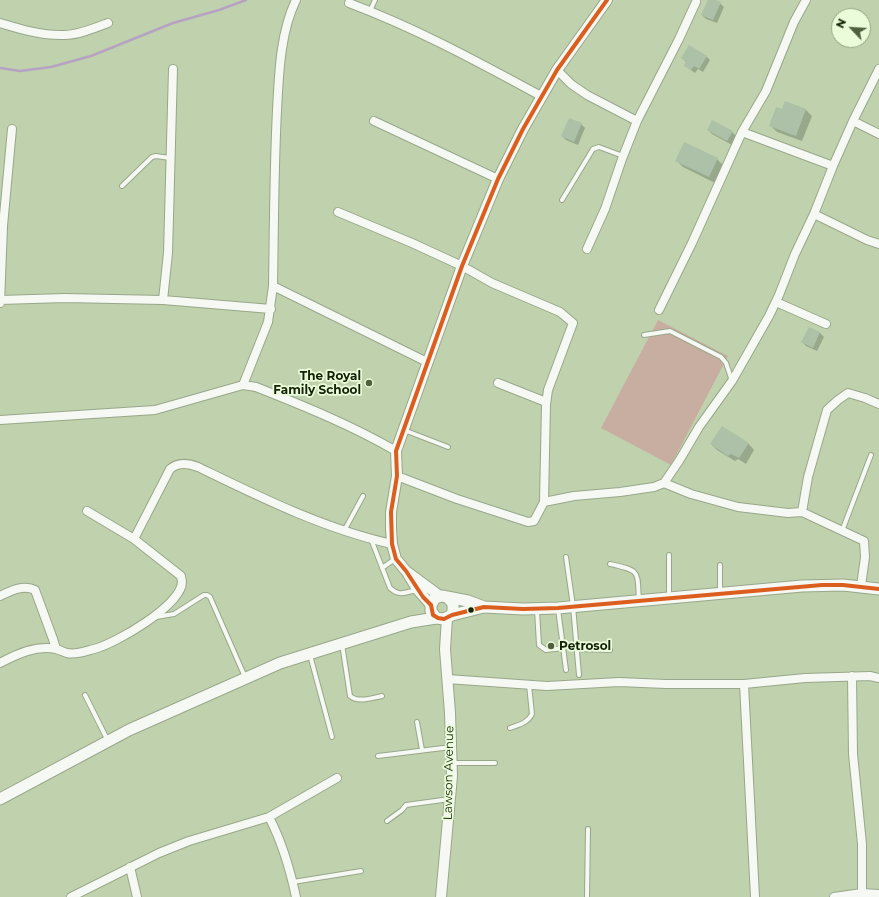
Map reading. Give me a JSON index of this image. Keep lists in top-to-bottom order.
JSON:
{
  "streets": {
    "street": ["Lawson Avenue"]
  },
  "places": ["The Royal Family School", "Petrosol"],
  "north": "top left"
}
